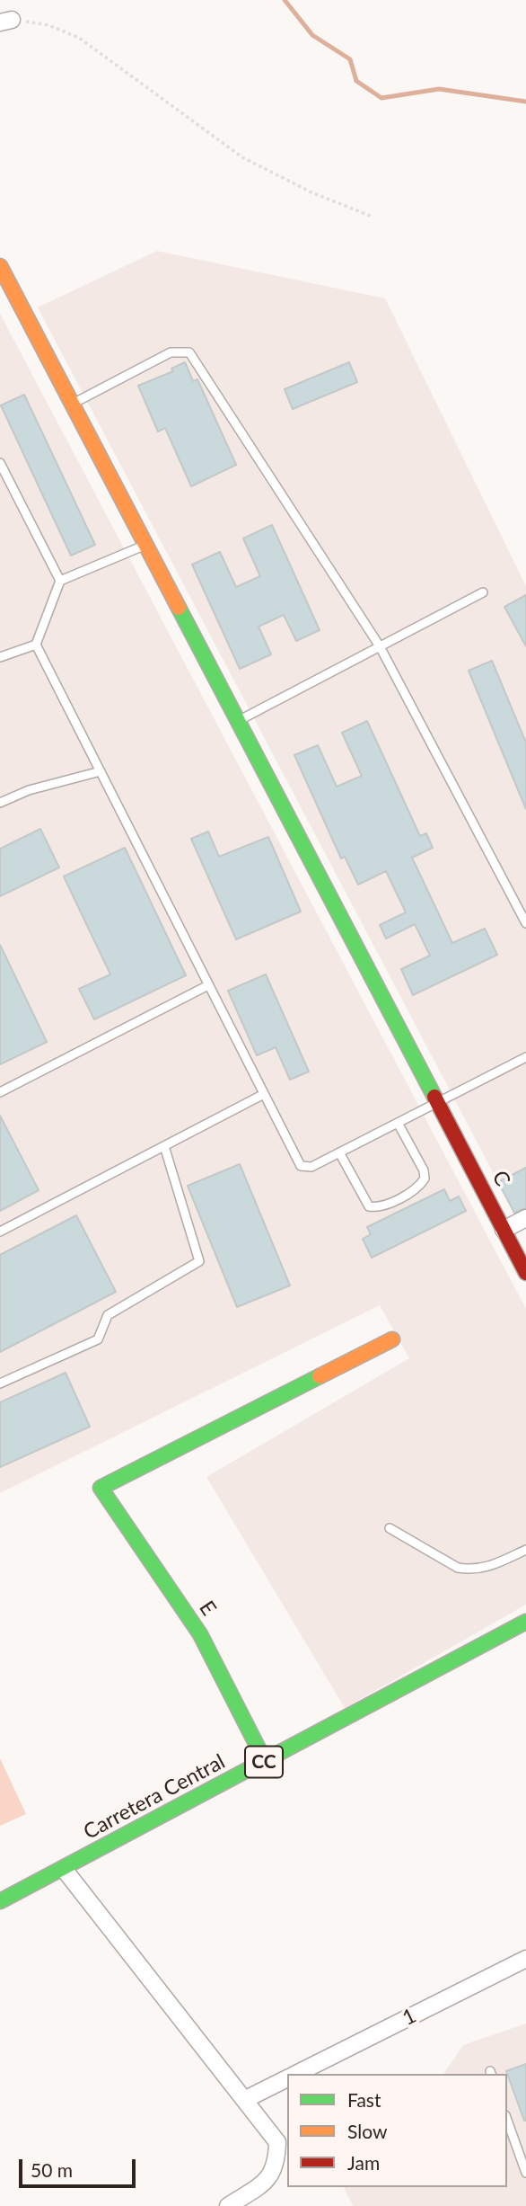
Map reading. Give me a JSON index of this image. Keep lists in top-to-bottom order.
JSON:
{
  "streets": {
    "street": [
      "C",
      "E",
      "CC",
      "Carretera Central",
      "1"
    ]
  },
  "crossings": [
    ["E", "Carretera Central"]
  ],
  "legend": ["Fast", "Slow", "Jam"],
  "scale_bar": "50 m"
}
